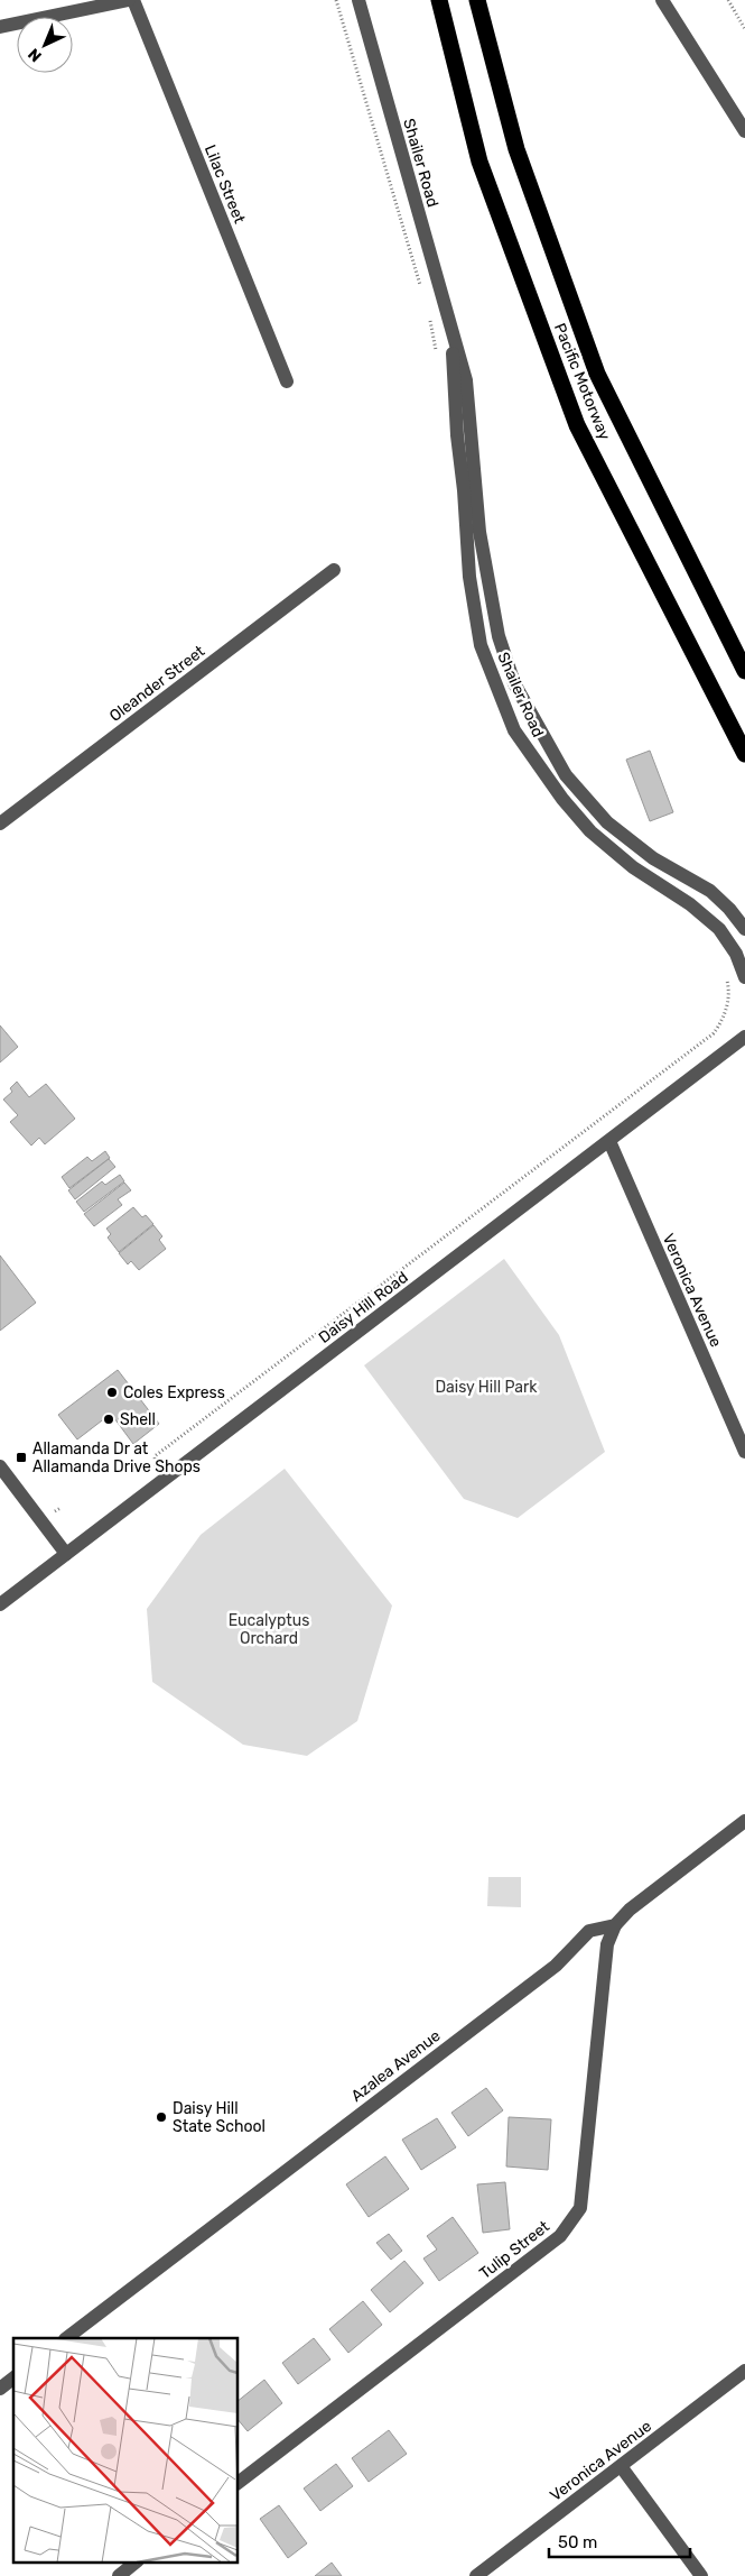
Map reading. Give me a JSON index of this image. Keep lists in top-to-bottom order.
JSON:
{
  "streets": {
    "highway": ["Pacific Motorway"],
    "street": [
      "Shailer Road",
      "Lilac Street",
      "Oleander Street",
      "Veronica Avenue",
      "Daisy Hill Road",
      "Azalea Avenue",
      "Tulip Street"
    ]
  },
  "crossings": [
    ["Veronica Avenue", "Daisy Hill Road"],
    ["Azalea Avenue", "Tulip Street"]
  ],
  "parks": ["Daisy Hill Park", "Eucalyptus Orchard"],
  "places": {
    "other": ["Coles Express", "Shell", "Daisy Hill State School"],
    "transit": ["Allamanda Dr at Allamanda Drive Shops"]
  },
  "scale_bar": "50 m",
  "north": "bottom left"
}
